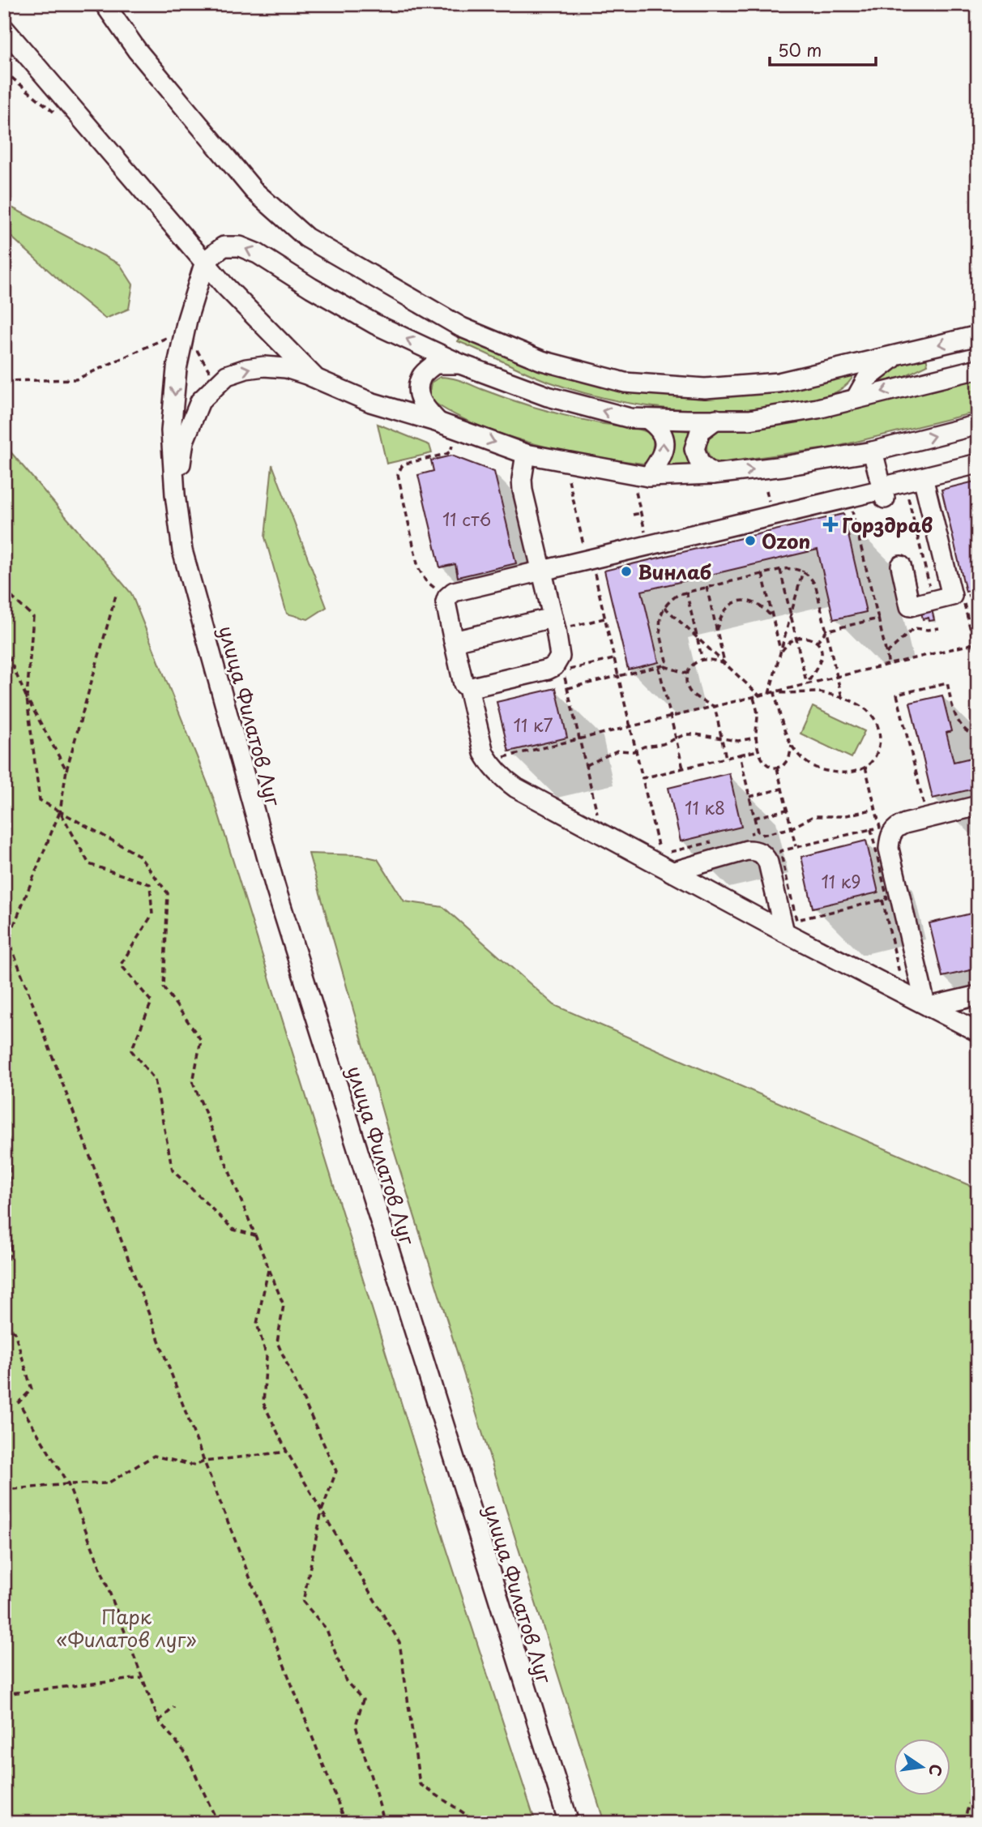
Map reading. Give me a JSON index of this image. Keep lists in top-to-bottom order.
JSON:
{
  "streets": {
    "street": ["улица Филатов Луг"]
  },
  "parks": ["Парк «Филатов луг»"],
  "places": {
    "health": ["Горздрав"],
    "other": ["Ozon", "Винлаб"]
  },
  "house_numbers": [
    "11 ст6",
    "11 к7",
    "11 к8",
    "11 к9"
  ],
  "scale_bar": "50 m",
  "north": "right"
}
